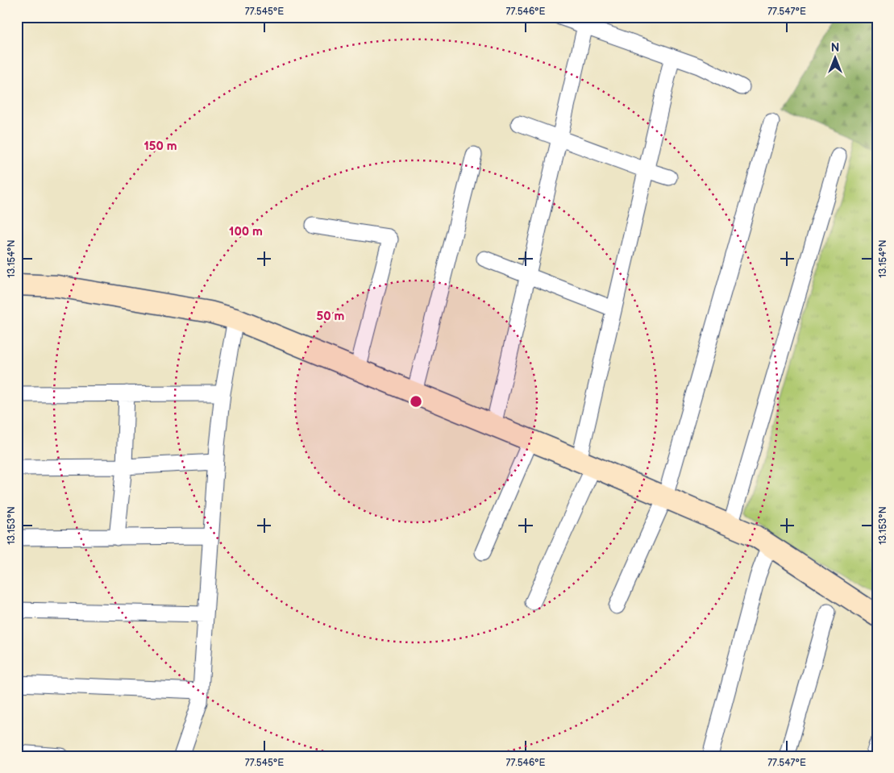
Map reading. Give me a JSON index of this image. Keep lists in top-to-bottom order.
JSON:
{
  "north": "top",
  "coordinates": [
    "77.545°E",
    "77.546°E",
    "77.547°E",
    "13.154°N",
    "13.153°N"
  ],
  "rings": ["150 m", "100 m", "50 m"]
}
